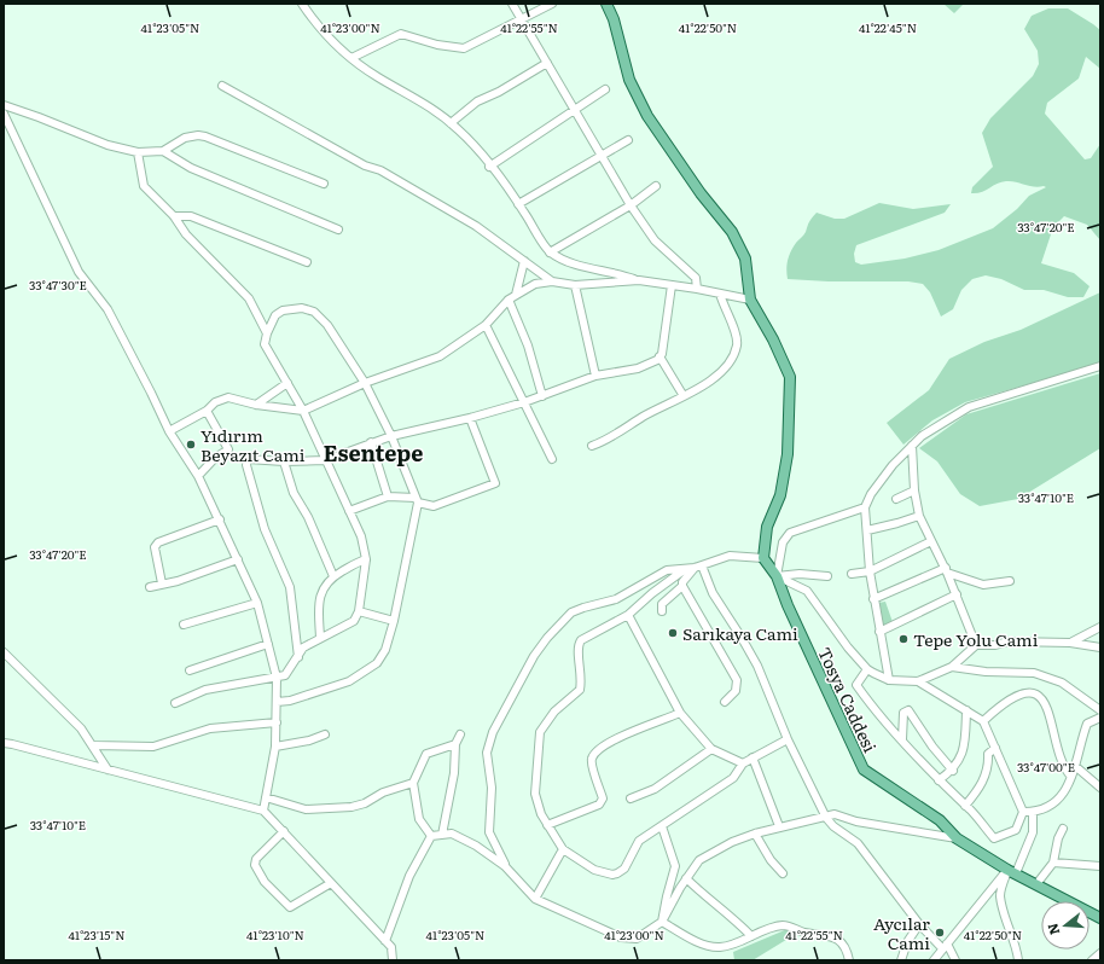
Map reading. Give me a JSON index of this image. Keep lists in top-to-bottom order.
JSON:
{
  "streets": {
    "main road": ["Tosya Caddesi"]
  },
  "districts": ["Esentepe"],
  "places": [
    "Yıdırım Beyazıt Cami",
    "Sarıkaya Cami",
    "Tepe Yolu Cami",
    "Aycılar Cami"
  ],
  "north": "left",
  "coordinates": [
    "41°23'05\"N",
    "41°23'00\"N",
    "41°22'55\"N",
    "41°22'50\"N",
    "41°22'45\"N",
    "33°47'20\"E",
    "33°47'30\"E",
    "33°47'10\"E",
    "33°47'00\"E",
    "41°23'15\"N",
    "41°23'10\"N"
  ]
}
